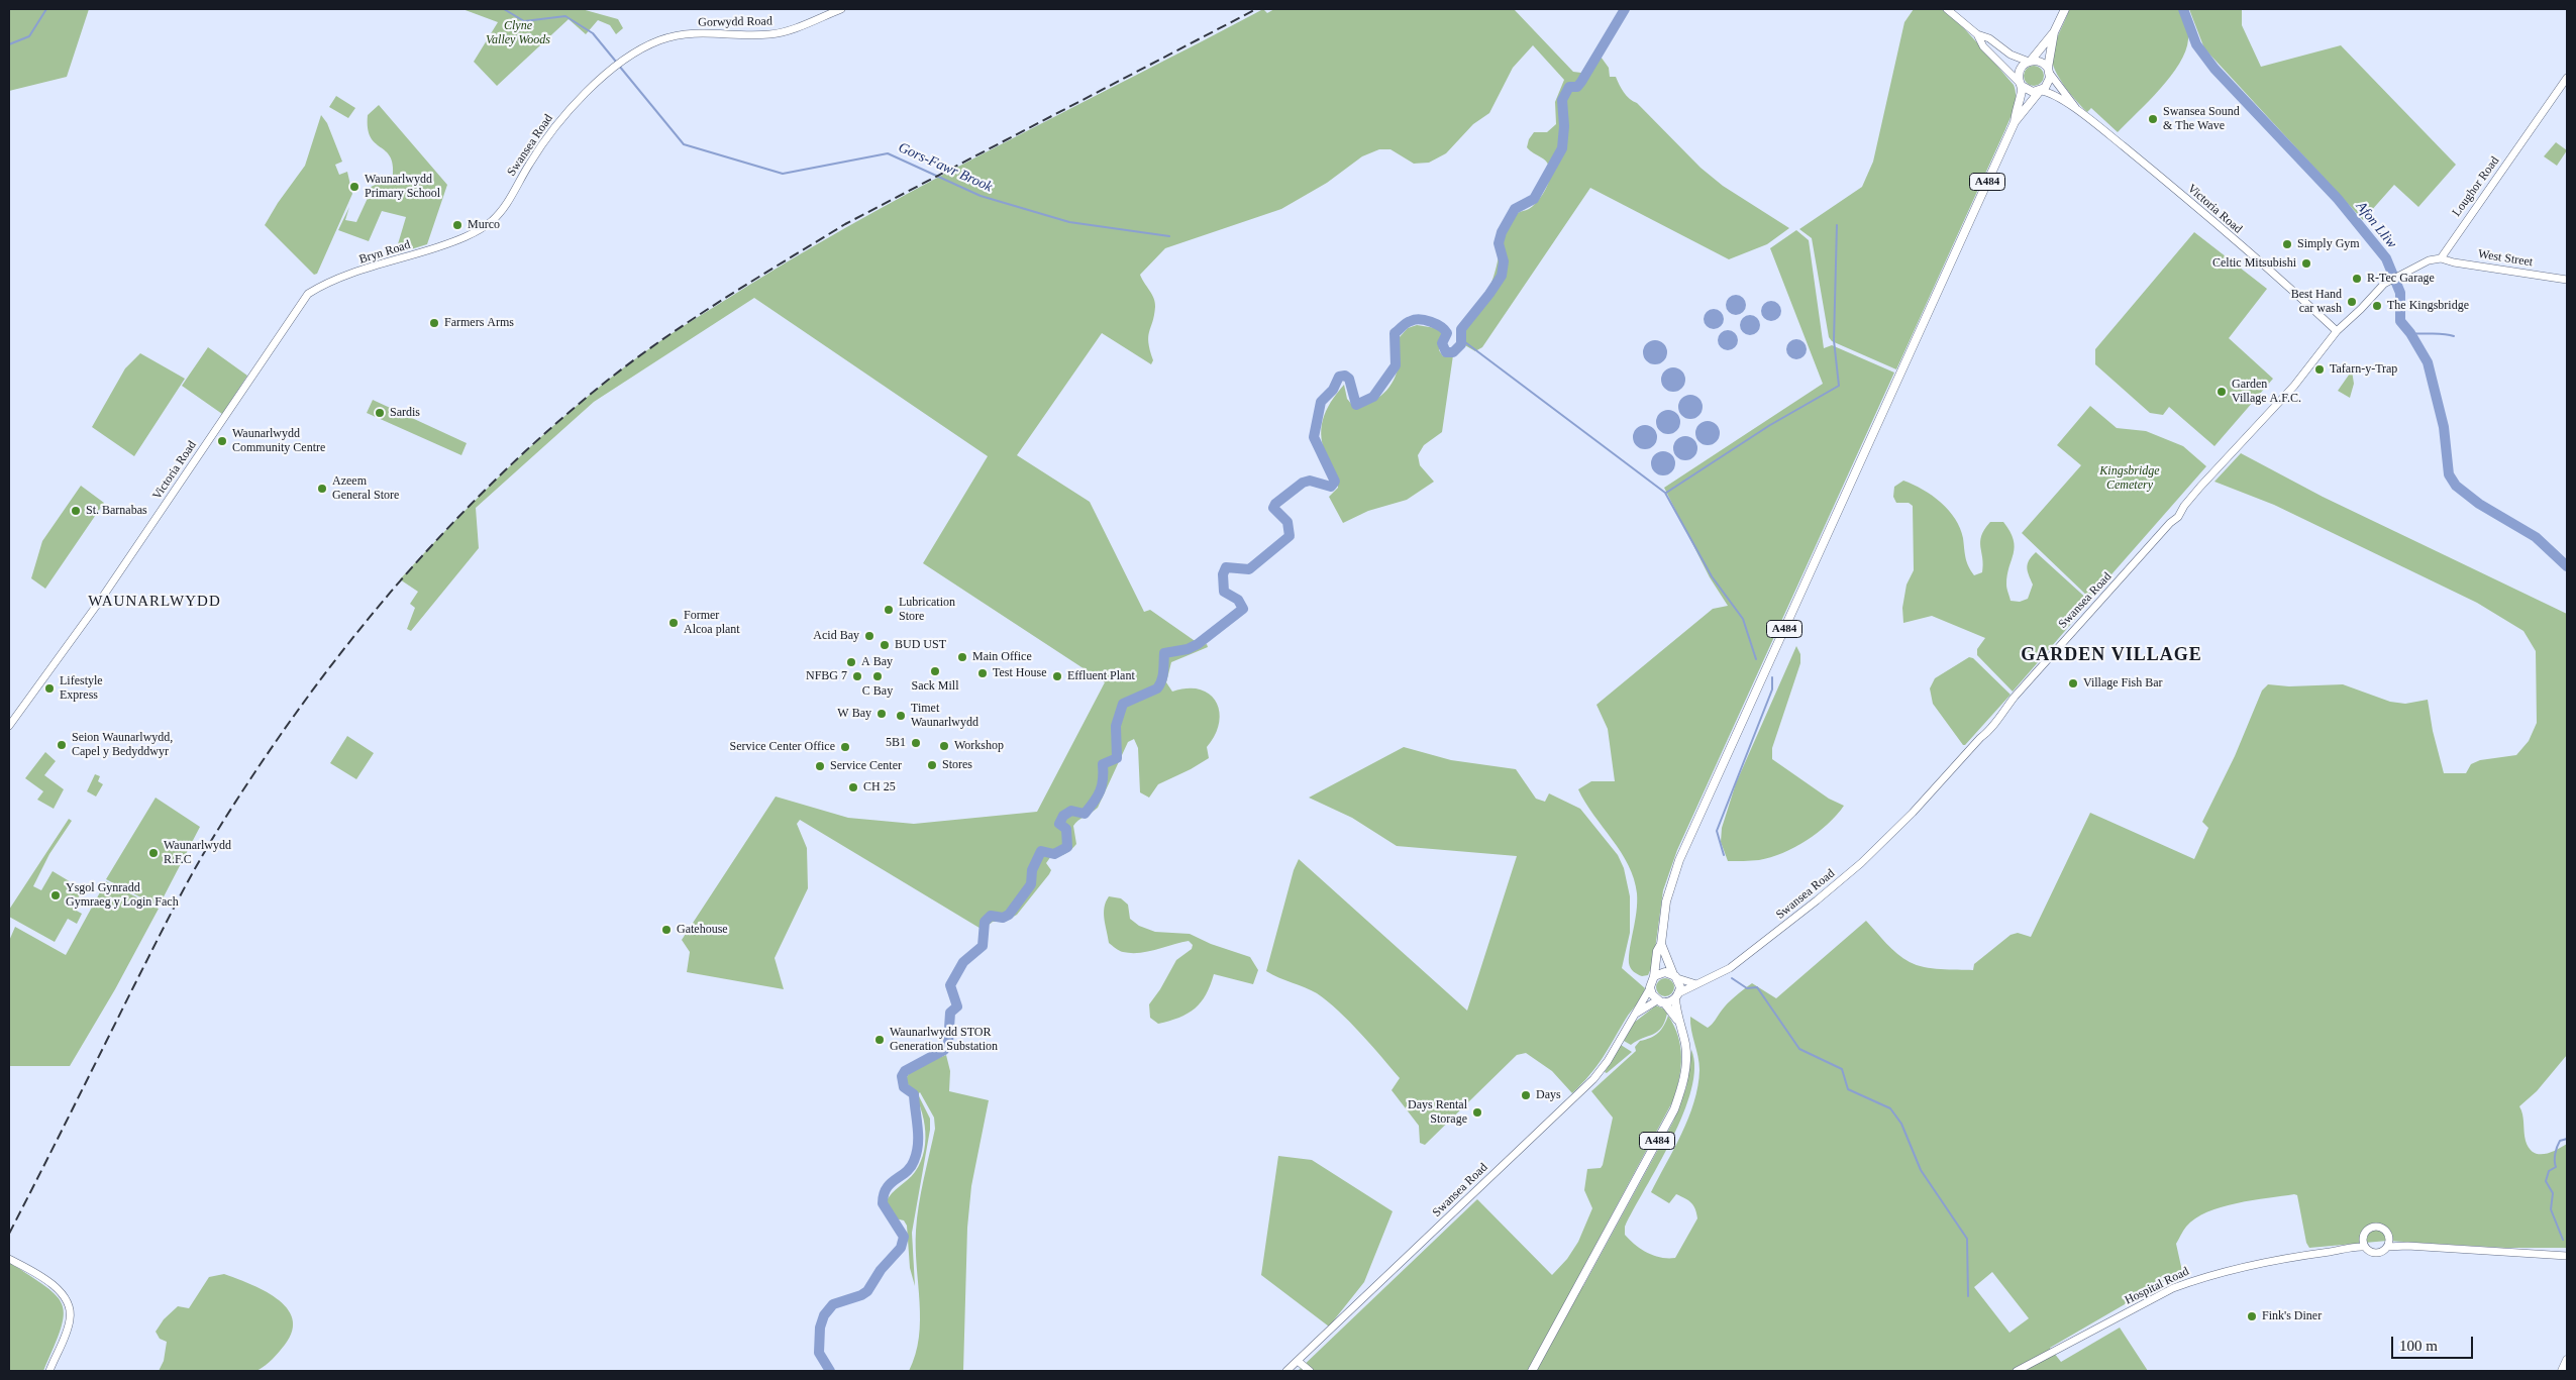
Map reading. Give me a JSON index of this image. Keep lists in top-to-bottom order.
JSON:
{
  "streets": {
    "main road": [
      "Gorwydd Road",
      "Swansea Road",
      "A484",
      "Loughor Road",
      "Victoria Road",
      "Bryn Road",
      "West Street",
      "Hospital Road"
    ]
  },
  "crossings": [
    ["Gorwydd Road", "Swansea Road"],
    ["Swansea Road", "A484"],
    ["Swansea Road", "Loughor Road"],
    ["Swansea Road", "Victoria Road"],
    ["Swansea Road", "Bryn Road"],
    ["Swansea Road", "West Street"],
    ["A484", "Victoria Road"],
    ["Loughor Road", "West Street"],
    ["Victoria Road", "Bryn Road"]
  ],
  "districts": ["WAUNARLWYDD", "GARDEN VILLAGE"],
  "water": ["Gors-Fawr Brook", "Afon Lliw"],
  "parks": ["Clyne Valley Woods", "Kingsbridge Cemetery"],
  "places": [
    "Swansea Sound & The Wave",
    "Waunarlwydd Primary School",
    "Murco",
    "Simply Gym",
    "Celtic Mitsubishi",
    "R-Tec Garage",
    "Best Hand car wash",
    "The Kingsbridge",
    "Farmers Arms",
    "Tafarn-y-Trap",
    "Garden Village A.F.C.",
    "Sardis",
    "Waunarlwydd Community Centre",
    "Azeem General Store",
    "St. Barnabas",
    "Lubrication Store",
    "Former Alcoa plant",
    "Acid Bay",
    "BUD UST",
    "Main Office",
    "A Bay",
    "Sack Mill",
    "Test House",
    "NFBG 7",
    "C Bay",
    "Effluent Plant",
    "Village Fish Bar",
    "Lifestyle Express",
    "W Bay",
    "Timet Waunarlwydd",
    "5B1",
    "Seion Waunarlwydd, Capel y Bedyddwyr",
    "Workshop",
    "Service Center Office",
    "Stores",
    "Service Center",
    "CH 25",
    "Waunarlwydd R.F.C",
    "Ysgol Gynradd Gymraeg y Login Fach",
    "Gatehouse",
    "Waunarlwydd STOR Generation Substation",
    "Days",
    "Days Rental Storage",
    "Fink's Diner"
  ],
  "scale_bar": "100 m"
}
